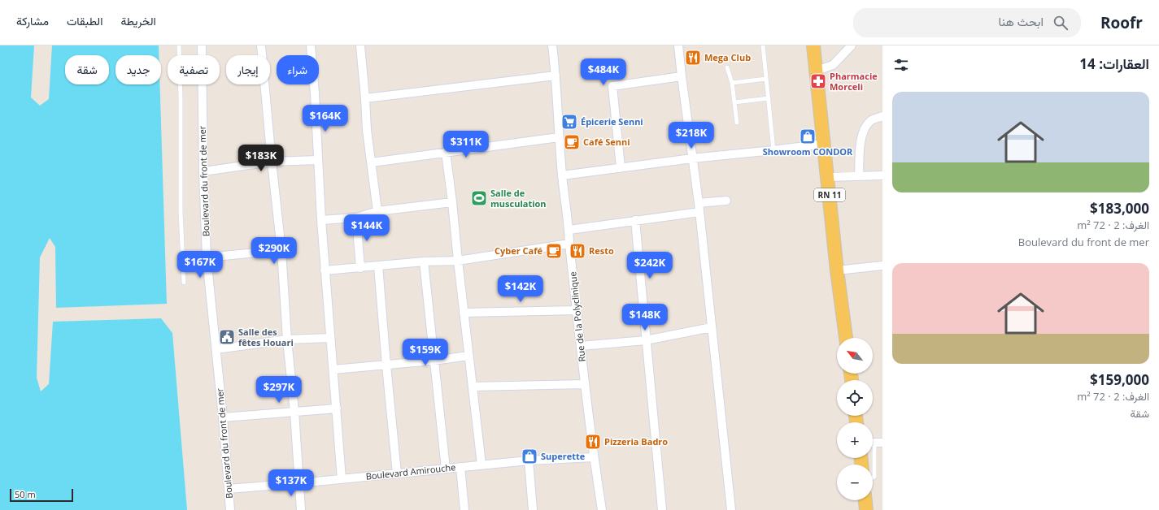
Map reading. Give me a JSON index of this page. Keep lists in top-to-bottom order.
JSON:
{
  "streets": {
    "main road": ["RN 11"],
    "street": ["Boulevard du front de mer", "Rue de la Polyclinique", "Boulevard Amirouche"]
  },
  "crossings": [
    ["Boulevard du front de mer", "Boulevard Amirouche"],
    ["Rue de la Polyclinique", "Boulevard Amirouche"]
  ],
  "places": {
    "restaurant": ["Mega Club", "Resto", "Pizzeria Badro"],
    "pharmacy": ["Pharmacie Morceli"],
    "supermarket": ["Épicerie Senni"],
    "shop": ["Showroom CONDOR", "Superette"],
    "cafe": ["Café Senni", "Cyber Café"],
    "sports": ["Salle de musculation"],
    "public building": ["Salle des fêtes Houari"]
  },
  "scale_bar": "50 m",
  "north": "top left",
  "page": {
    "header": "Roofr",
    "search": "ابحث هنا",
    "nav": ["الخريطة", "الطبقات", "مشاركة"],
    "heading": "العقارات: 14",
    "chip": [
      "شراء",
      "إيجار",
      "تصفية",
      "جديد",
      "شقة"
    ],
    "price": [
      "$484K",
      "$164K",
      "$218K",
      "$311K",
      "$183K",
      "$144K",
      "$290K",
      "$167K",
      "$242K",
      "$142K",
      "$148K",
      "$159K",
      "$297K",
      "$137K"
    ],
    "list": [
      {
        "name": "$183,000",
        "note": "الغرف: 2 · 72 m² · Boulevard du front de mer"
      },
      {
        "name": "$159,000",
        "note": "الغرف: 2 · 72 m² · شقة"
      }
    ],
    "map_buttons": ["+", "−"],
    "scale": "50 m"
  }
}
